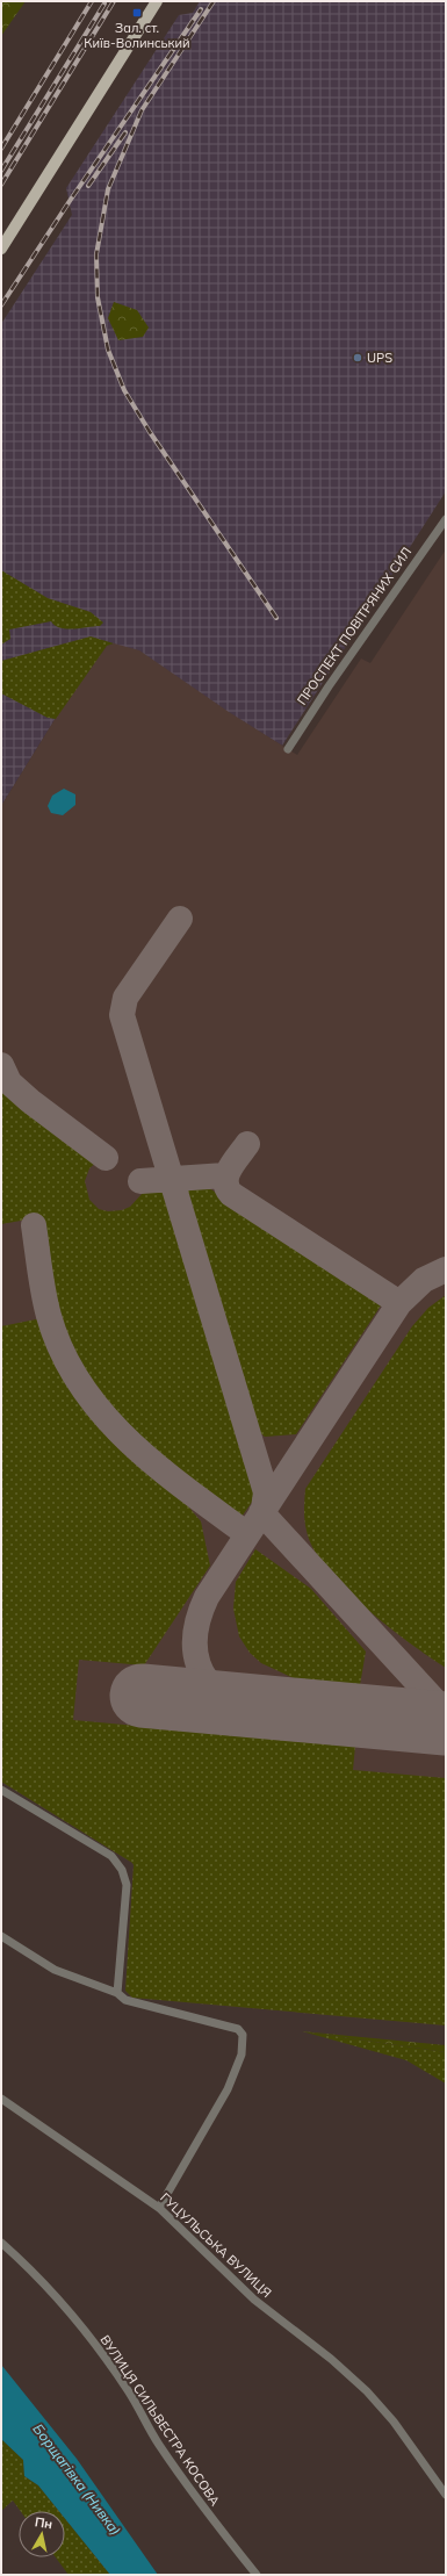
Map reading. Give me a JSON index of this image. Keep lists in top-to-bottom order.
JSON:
{
  "streets": {
    "street": ["ПРОСПЕКТ ПОВІТРЯНИХ СИЛ", "ГУЦУЛЬСЬКА ВУЛИЦЯ", "ВУЛИЦЯ СИЛЬВЕСТРА КОСОВА"]
  },
  "water": ["Борщагівка (Нивка)"],
  "places": {
    "transit": ["Зал. ст. Київ-Волинський"],
    "other": ["UPS"]
  },
  "north": "top"
}
